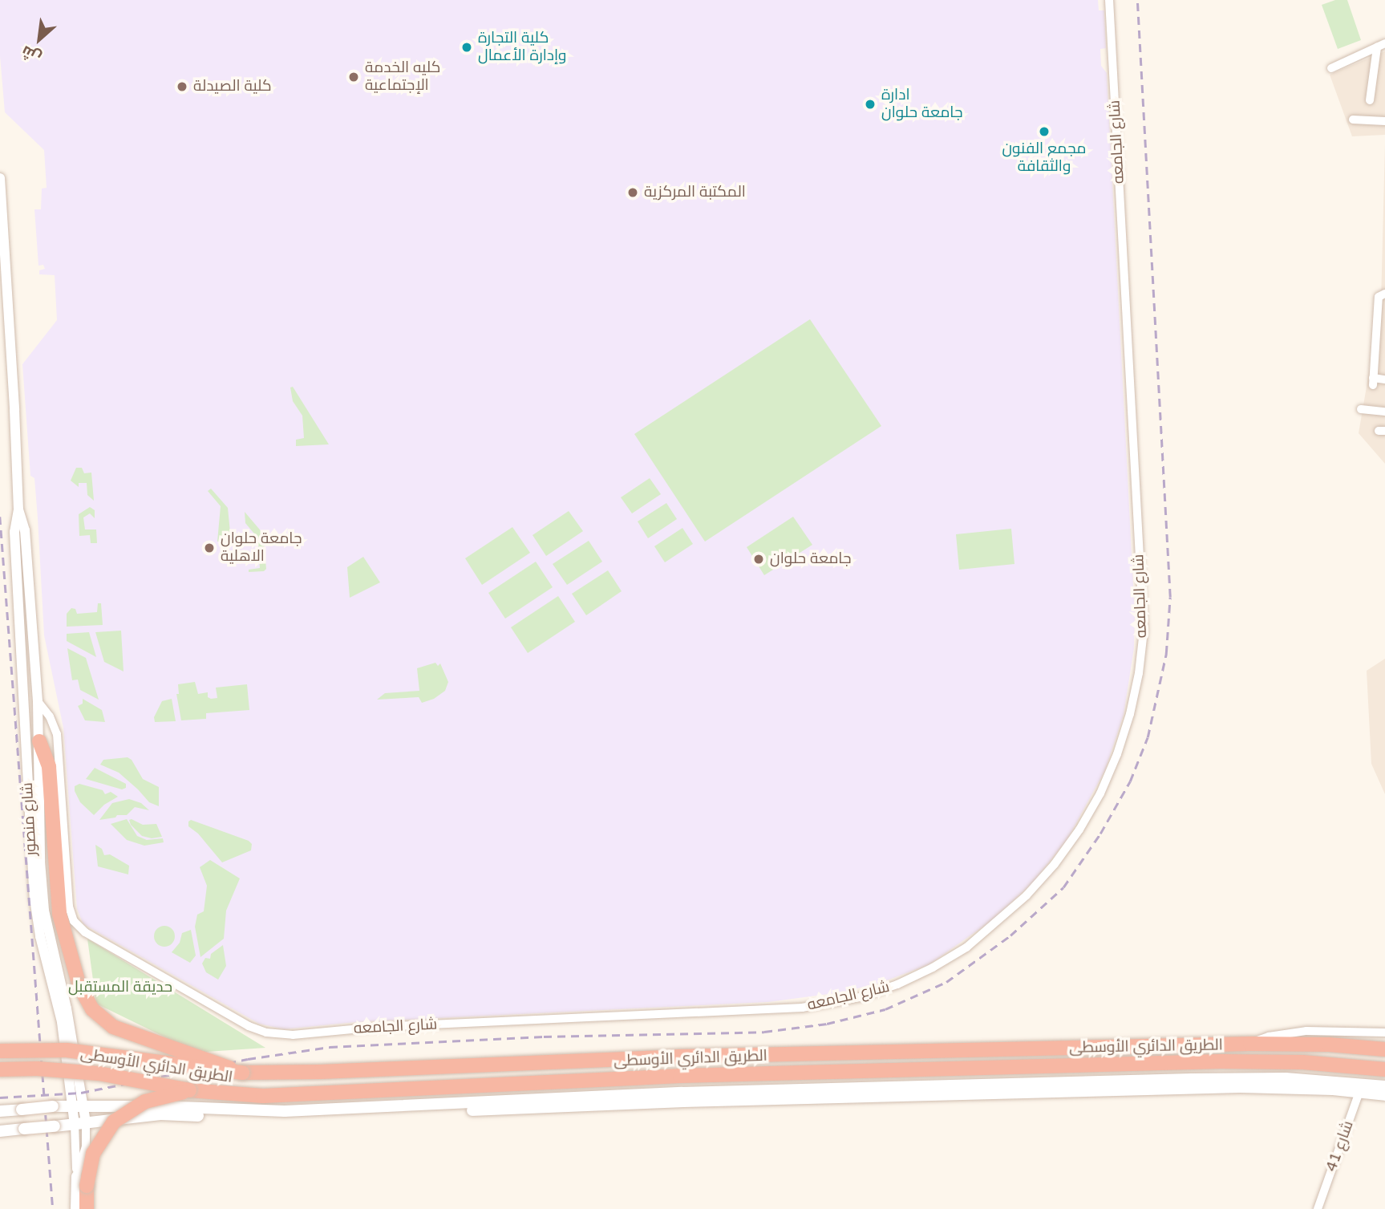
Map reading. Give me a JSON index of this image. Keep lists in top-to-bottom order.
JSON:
{
  "streets": {
    "highway": ["الطريق الدائري الأوسطى"],
    "street": ["شارع الجامعه", "شارع منصور", "شارع 41"]
  },
  "crossings": [
    ["شارع الجامعه", "شارع منصور"]
  ],
  "parks": ["حديقة المستقبل"],
  "places": [
    "كلية التجارة وإدارة الأعمال",
    "كليه الخدمة الإجتماعية",
    "كلية الصيدلة",
    "ادارة جامعة حلوان",
    "مجمع الفنون والثقافة",
    "المكتبة المركزية",
    "جامعة حلوان الاهلية",
    "جامعة حلوان"
  ],
  "north": "bottom left"
}
